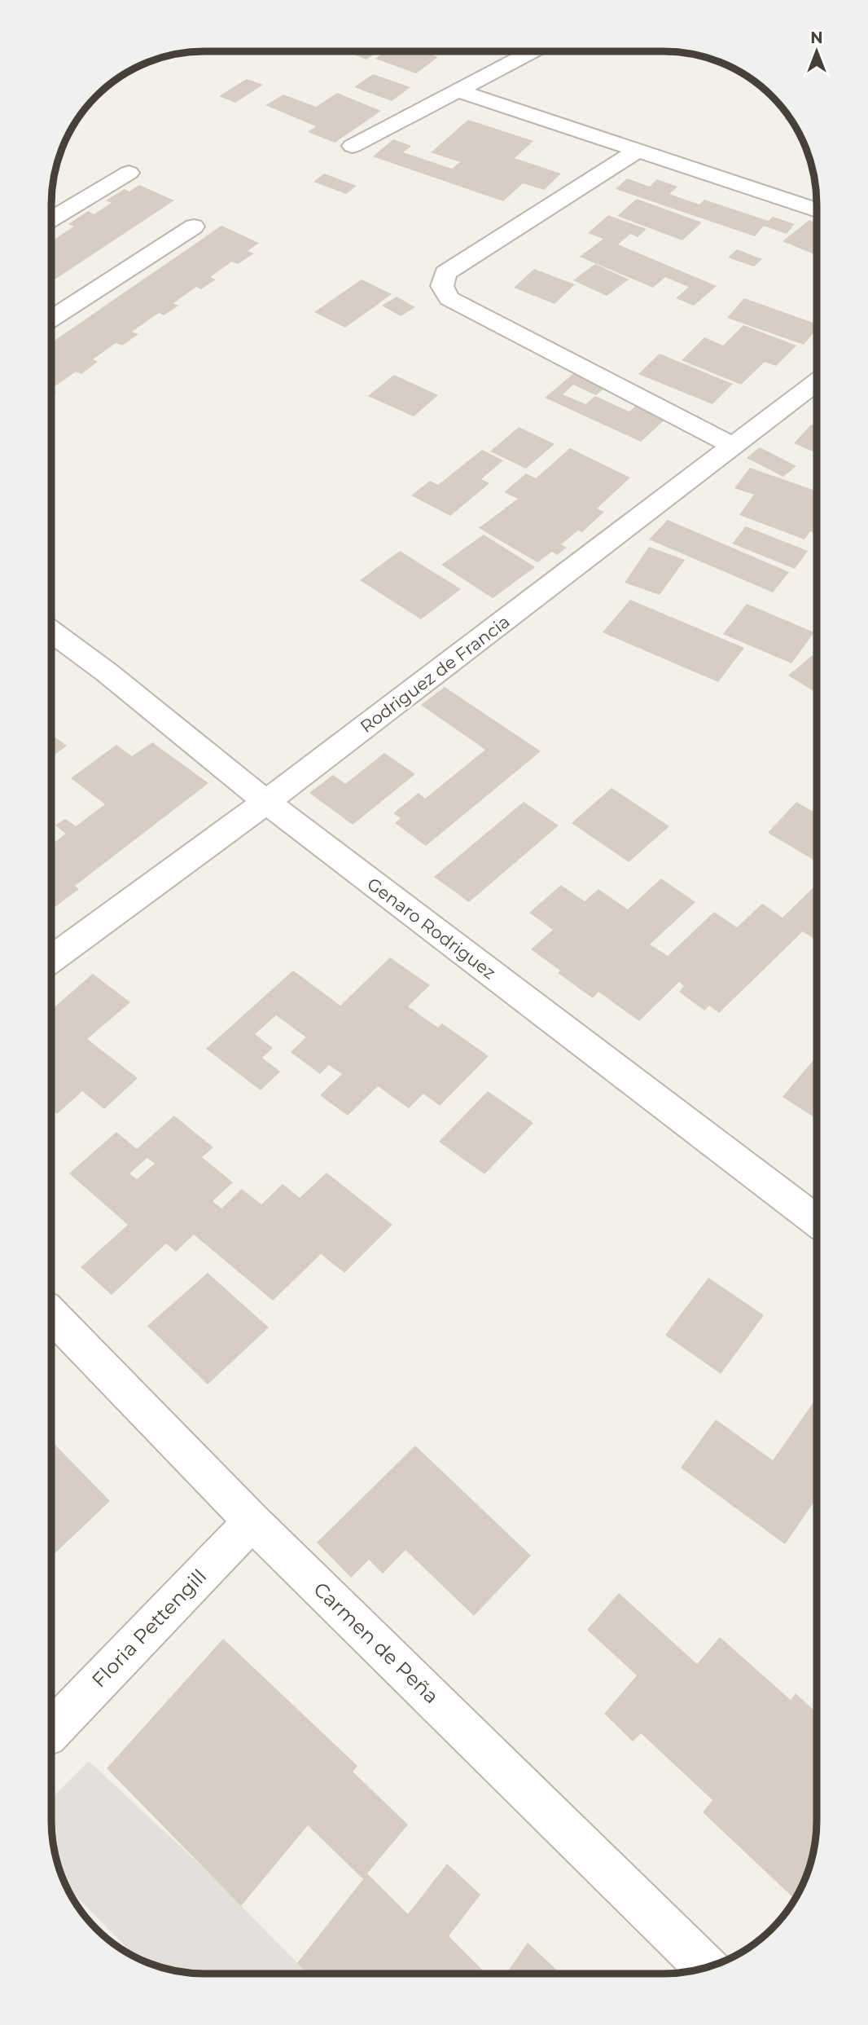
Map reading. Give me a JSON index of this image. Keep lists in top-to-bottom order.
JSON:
{
  "streets": {
    "street": [
      "Rodriguez de Francia",
      "Genaro Rodriguez",
      "Floria Pettengill",
      "Carmen de Peña"
    ]
  },
  "crossings": [
    ["Rodriguez de Francia", "Genaro Rodriguez"],
    ["Floria Pettengill", "Carmen de Peña"]
  ],
  "north": "top"
}
